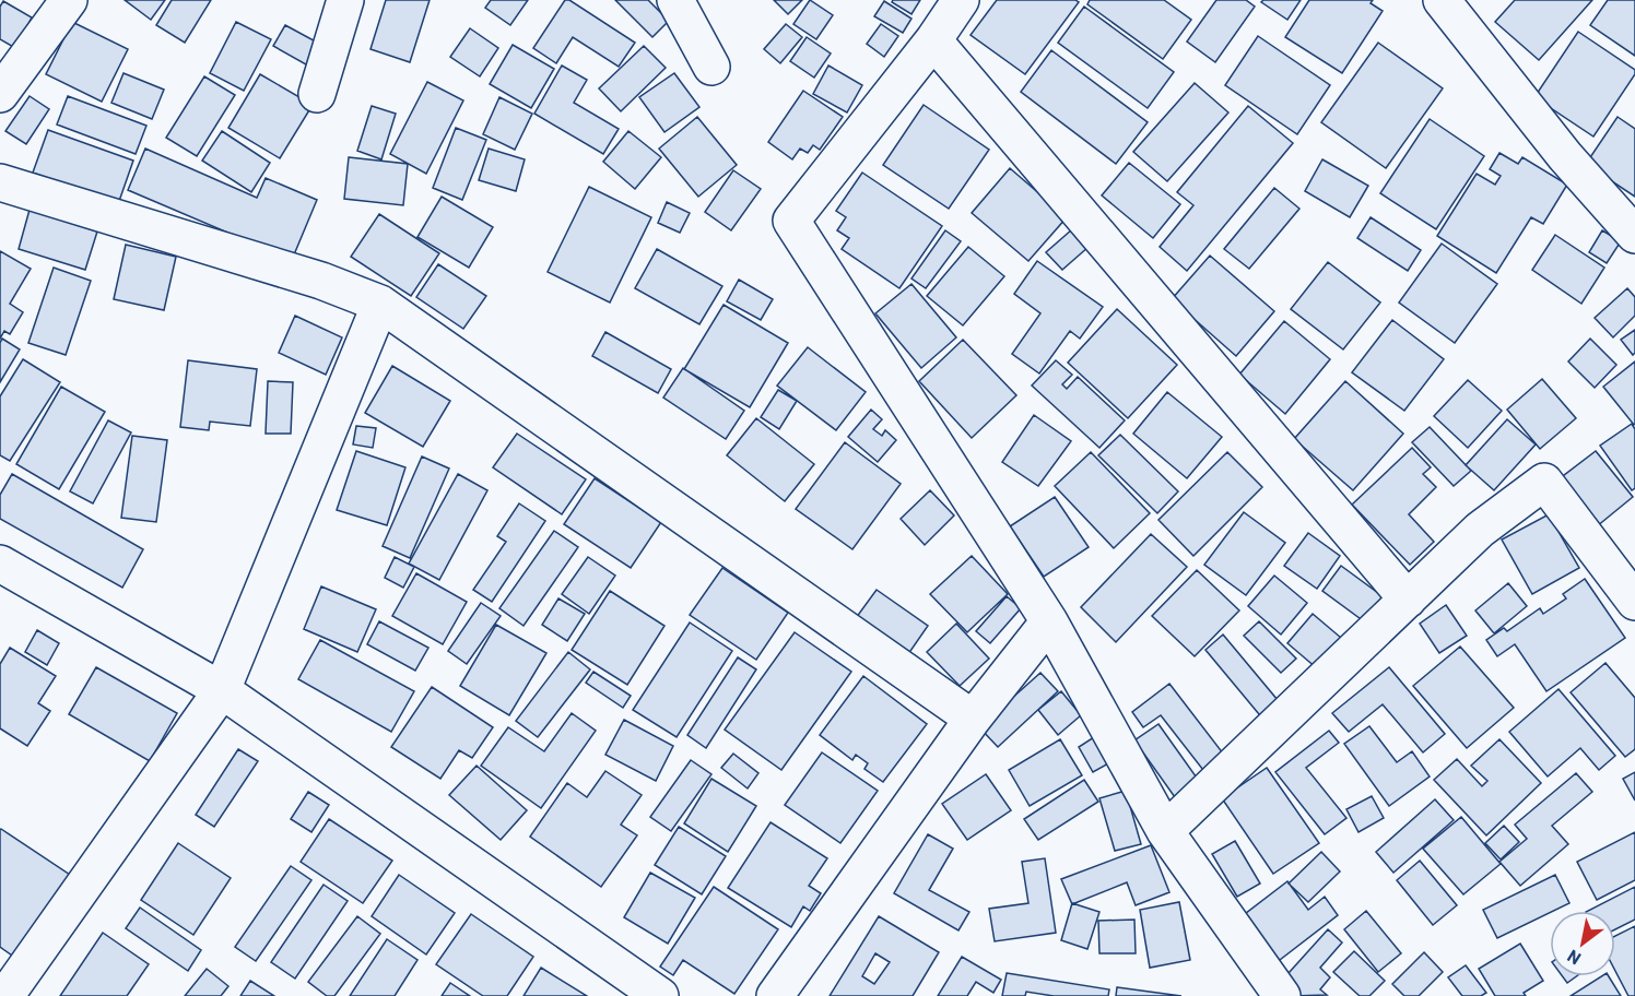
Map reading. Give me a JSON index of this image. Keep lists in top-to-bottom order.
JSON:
{
  "north": "bottom left"
}
